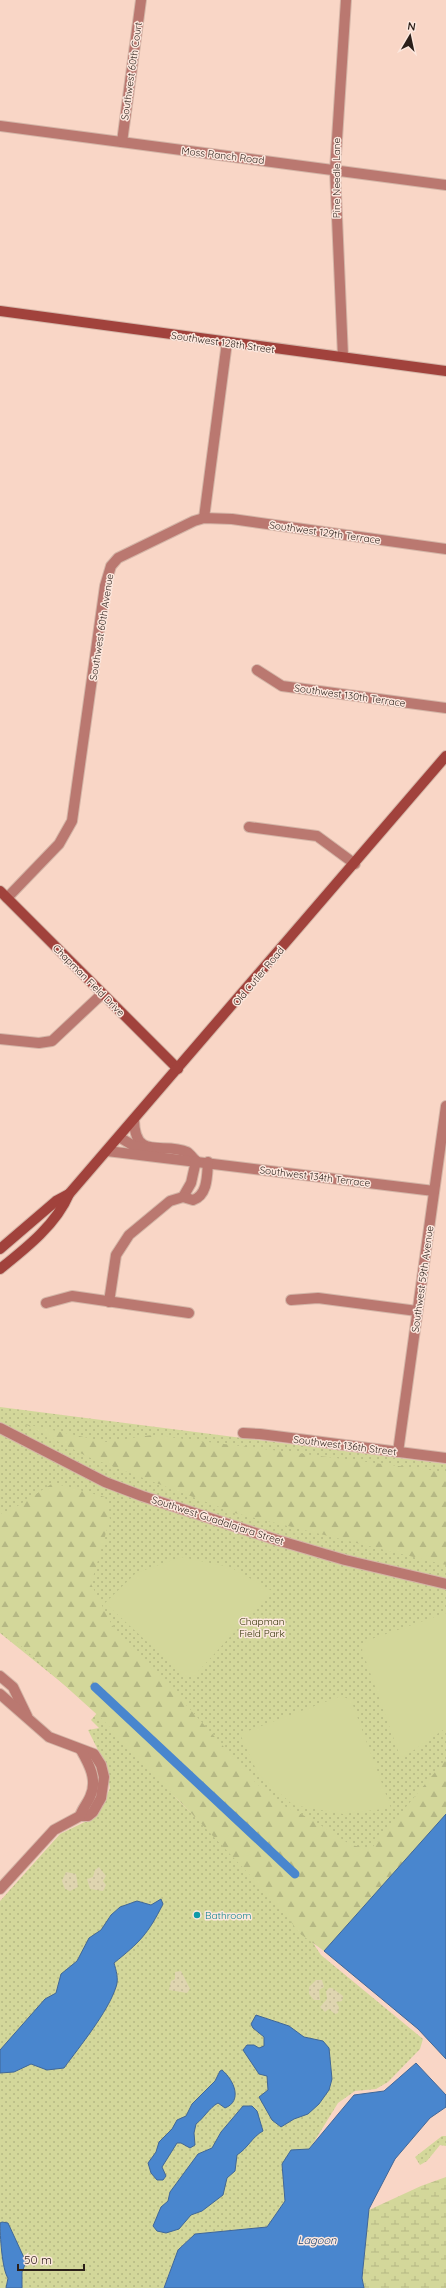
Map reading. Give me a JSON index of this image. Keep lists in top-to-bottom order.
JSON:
{
  "streets": {
    "main road": ["Southwest 128th Street", "Old Cutler Road", "Chapman Field Drive"],
    "street": [
      "Southwest 60th Court",
      "Moss Ranch Road",
      "Pine Needle Lane",
      "Southwest 129th Terrace",
      "Southwest 60th Avenue",
      "Southwest 130th Terrace",
      "Southwest 134th Terrace",
      "Southwest 59th Avenue",
      "Southwest 136th Street",
      "Southwest Guadalajara Street"
    ]
  },
  "crossings": [
    ["Southwest 60th Court", "Moss Ranch Road"],
    ["Moss Ranch Road", "Pine Needle Lane"],
    ["Pine Needle Lane", "Southwest 128th Street"],
    ["Southwest 129th Terrace", "Southwest 60th Avenue"],
    ["Southwest 60th Avenue", "Chapman Field Drive"],
    ["Old Cutler Road", "Chapman Field Drive"],
    ["Old Cutler Road", "Southwest 134th Terrace"],
    ["Southwest 134th Terrace", "Southwest 59th Avenue"],
    ["Southwest 59th Avenue", "Southwest 136th Street"]
  ],
  "water": ["Lagoon"],
  "parks": ["Chapman Field Park"],
  "places": ["Bathroom"],
  "scale_bar": "50 m",
  "north": "top"
}
